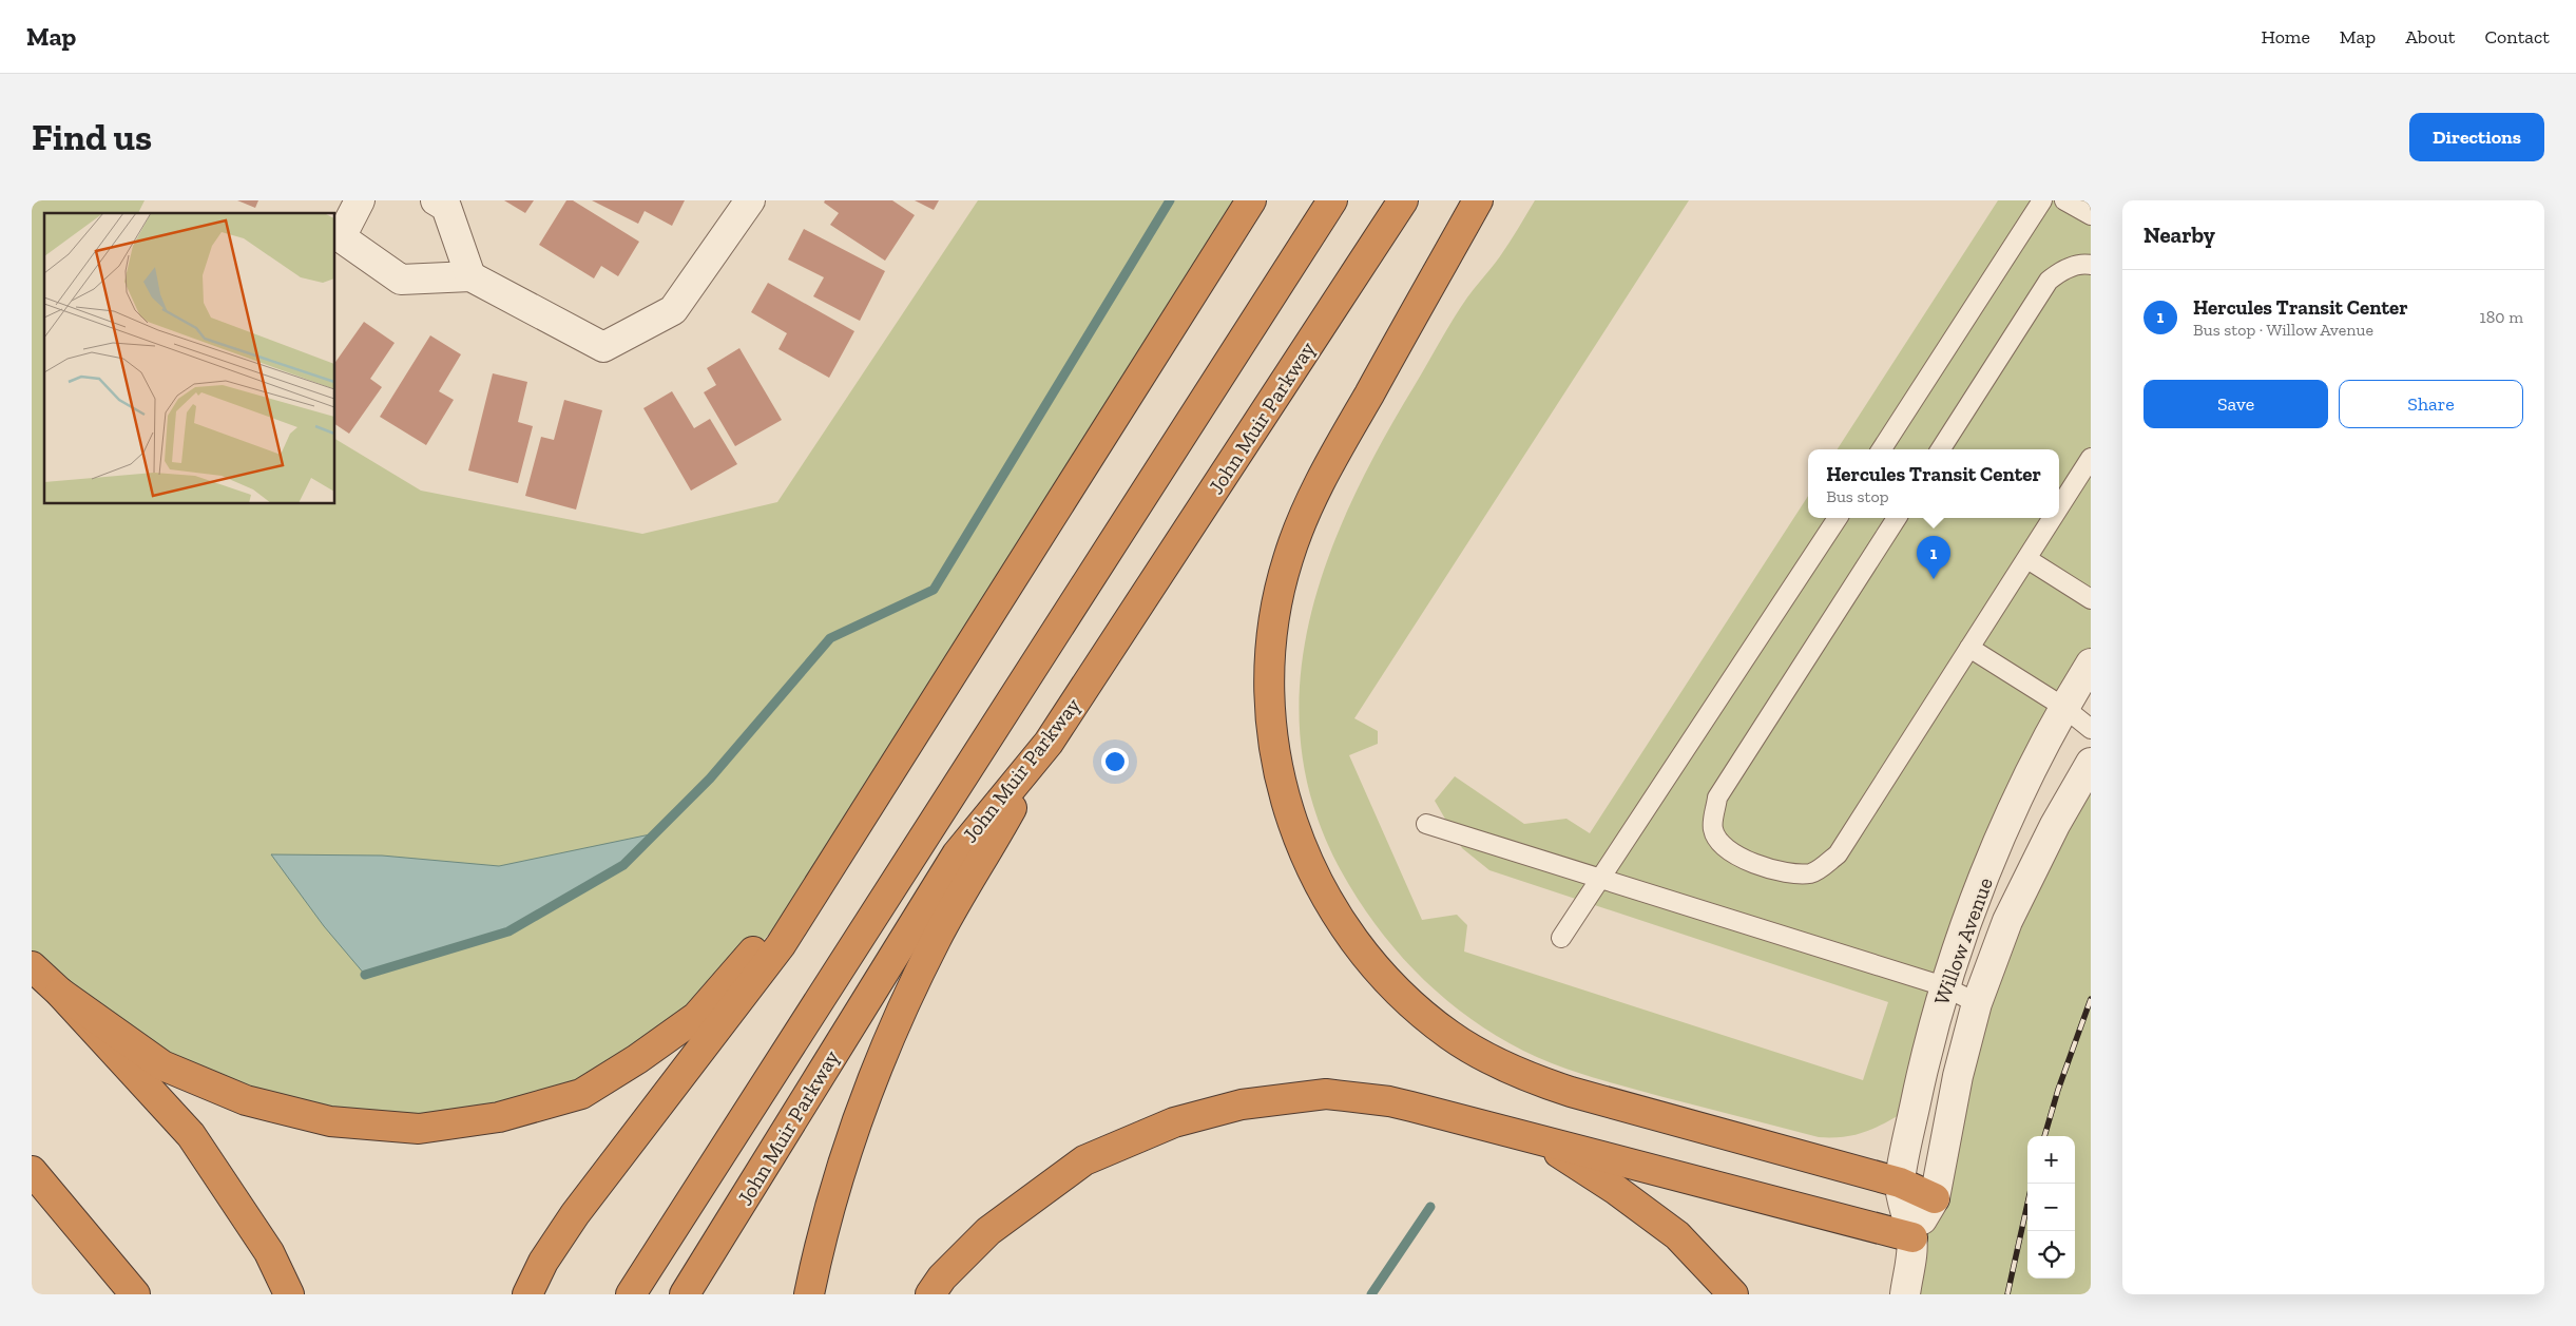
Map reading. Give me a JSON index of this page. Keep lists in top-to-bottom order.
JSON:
{
  "streets": {
    "highway": ["John Muir Parkway"],
    "street": ["Willow Avenue"]
  },
  "page": {
    "header": "Map",
    "nav": [
      "Home",
      "Map",
      "About",
      "Contact"
    ],
    "buttons": [
      "Directions",
      ["Save", "Share"]
    ],
    "title": "Find us",
    "heading": "Nearby",
    "list": [
      {
        "mark": "1",
        "name": "Hercules Transit Center",
        "note": "Bus stop · Willow Avenue",
        "value": "180 m"
      }
    ],
    "popup": ["Hercules Transit Center", "Bus stop"],
    "pins": "1",
    "map_buttons": ["+", "−"]
  }
}
